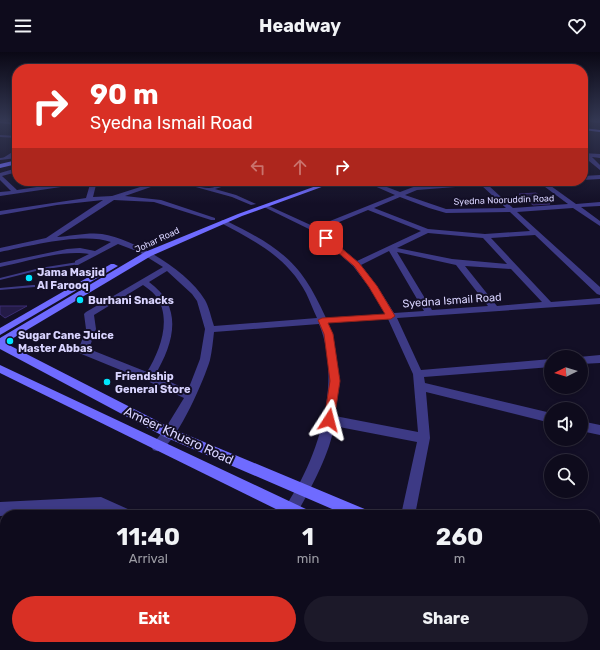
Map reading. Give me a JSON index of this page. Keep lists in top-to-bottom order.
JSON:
{
  "streets": {
    "street": [
      "Syedna Nooruddin Road",
      "Johar Road",
      "Syedna Ismail Road",
      "Ameer Khusro Road"
    ]
  },
  "crossings": [
    ["Johar Road", "Ameer Khusro Road"]
  ],
  "places": [
    "Jama Masjid Al Farooq",
    "Burhani Snacks",
    "Sugar Cane Juice Master Abbas",
    "Friendship General Store"
  ],
  "north": "left",
  "page": {
    "header": "Headway",
    "turn": ["90 m", "Syedna Ismail Road"],
    "eta": [
      "11:40",
      "Arrival",
      "1",
      "min",
      "260",
      "m"
    ],
    "buttons": ["Exit", "Share"]
  }
}
